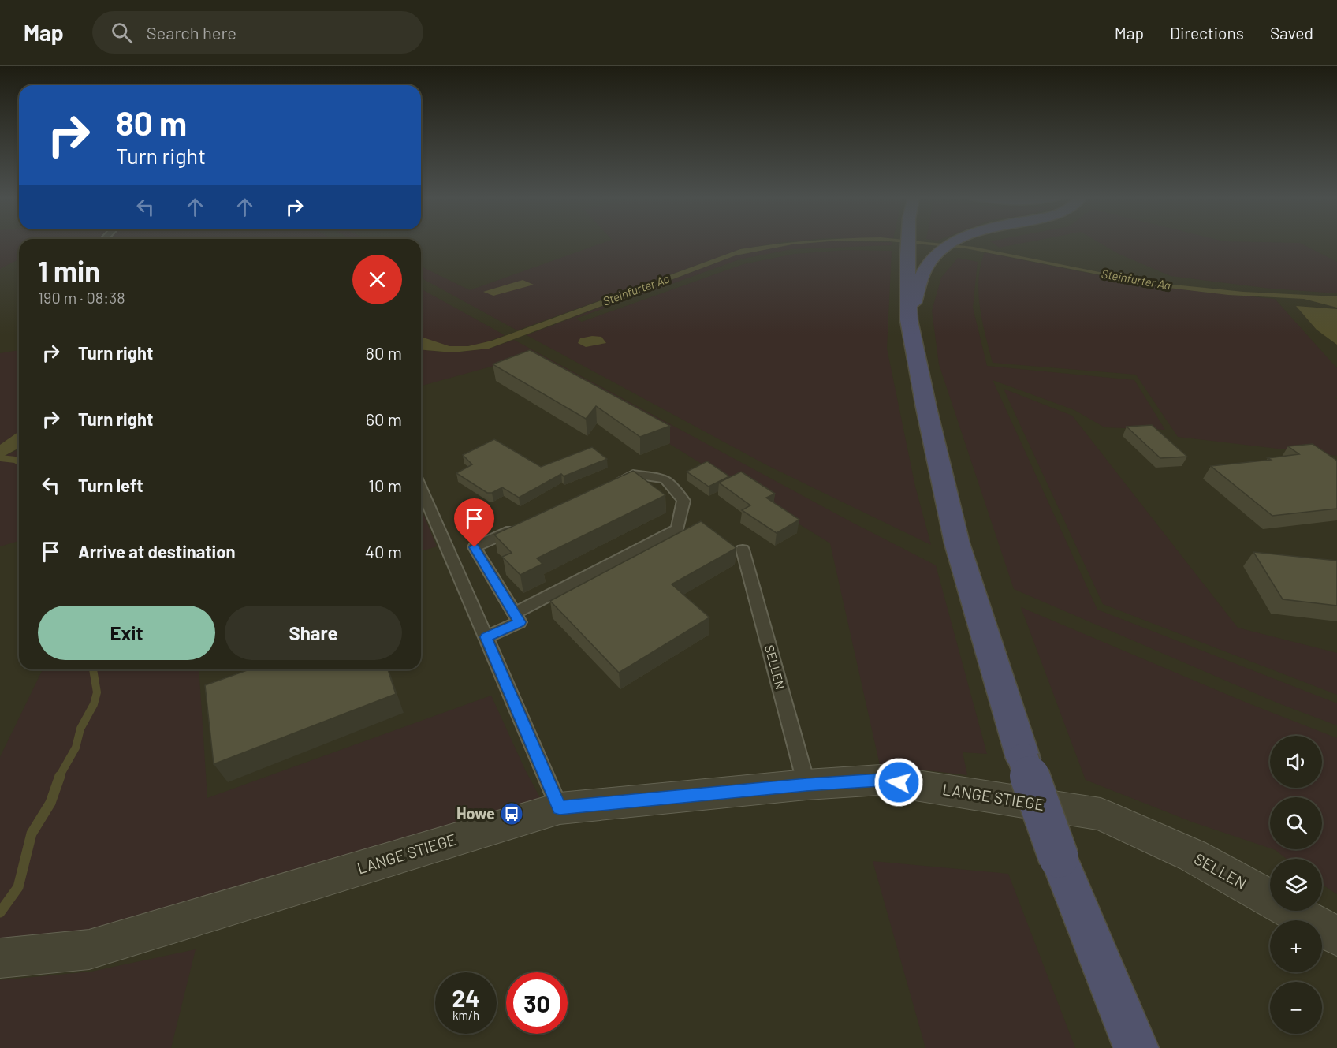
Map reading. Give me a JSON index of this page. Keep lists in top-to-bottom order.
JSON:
{
  "streets": {
    "street": ["SELLEN", "LANGE STIEGE"]
  },
  "crossings": [
    ["SELLEN", "LANGE STIEGE"]
  ],
  "water": ["Steinfurter Aa"],
  "places": {
    "bus stop": ["Howe"]
  },
  "page": {
    "header": "Map",
    "search": "Search here",
    "nav": ["Map", "Directions", "Saved"],
    "turn": ["80 m", "Turn right"],
    "heading": ["1 min", "190 m · 08:38"],
    "list": [
      {
        "name": "Turn right",
        "value": "80 m"
      },
      {
        "name": "Turn right",
        "value": "60 m"
      },
      {
        "name": "Turn left",
        "value": "10 m"
      },
      {
        "name": "Arrive at destination",
        "value": "40 m"
      }
    ],
    "buttons": ["Exit", "Share"],
    "map_buttons": ["+", "−"],
    "speed": "24 km/h",
    "limit": "30"
  }
}
